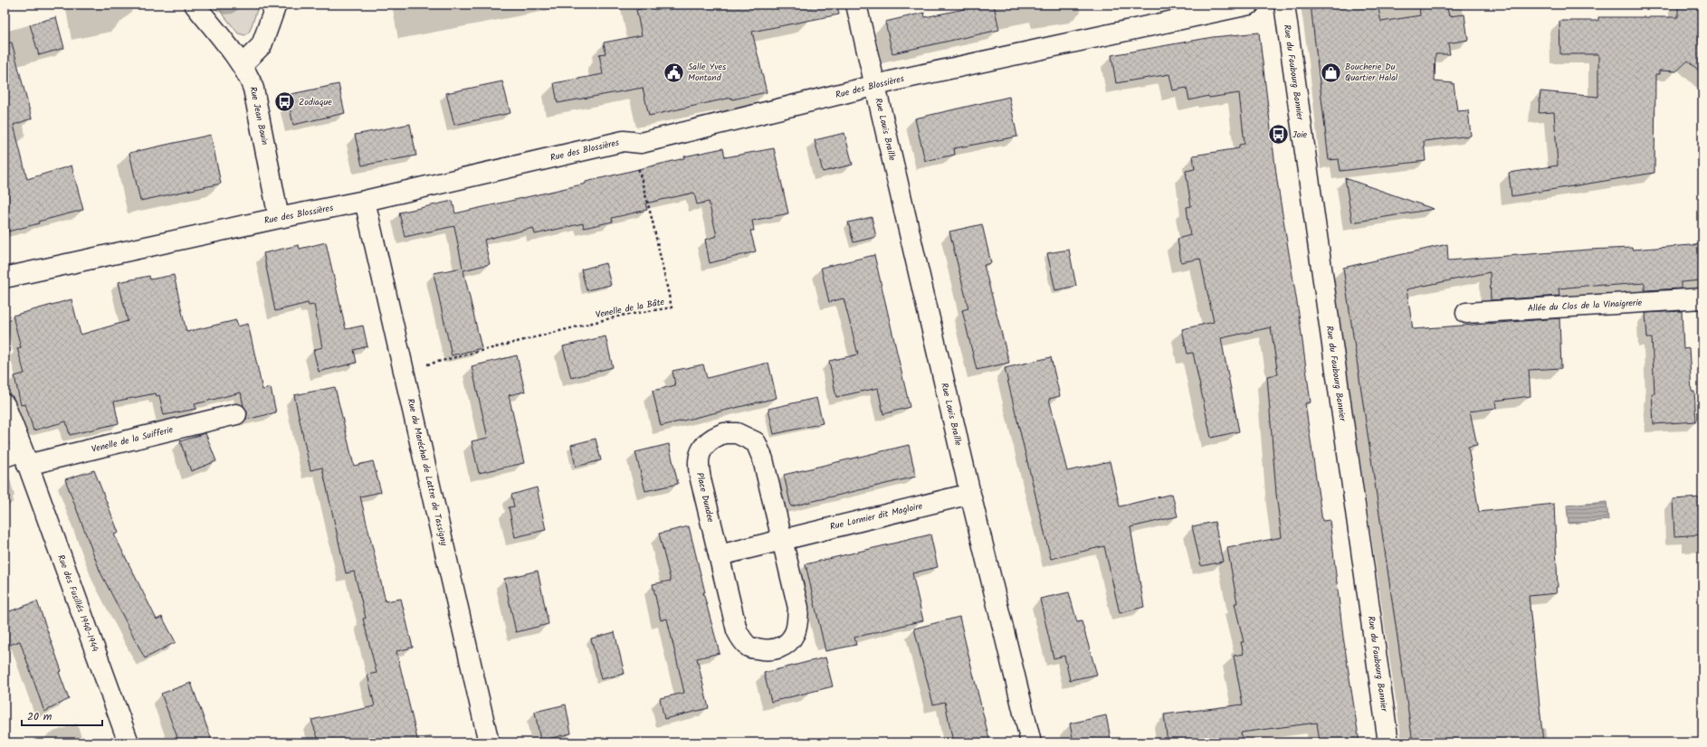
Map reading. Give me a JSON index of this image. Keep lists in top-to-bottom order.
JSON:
{
  "streets": {
    "street": [
      "Rue du Faubourg Bannier",
      "Rue des Blossières",
      "Rue Jean Bouin",
      "Rue Louis Braille",
      "Allée du Clos de la Vinaigrerie",
      "Venelle de la Suifferie",
      "Rue du Maréchal de Lattre de Tassigny",
      "Place Dundee",
      "Rue Lormier dit Magloire",
      "Rue des Fusillés 1940-1944"
    ],
    "path": ["Venelle de la Bâte"]
  },
  "crossings": [
    ["Rue des Blossières", "Rue Jean Bouin"],
    ["Rue des Blossières", "Rue Louis Braille"],
    ["Rue des Blossières", "Venelle de la Bâte"],
    ["Rue des Blossières", "Rue du Maréchal de Lattre de Tassigny"],
    ["Rue Louis Braille", "Rue Lormier dit Magloire"],
    ["Venelle de la Bâte", "Rue du Maréchal de Lattre de Tassigny"],
    ["Venelle de la Suifferie", "Rue des Fusillés 1940-1944"],
    ["Place Dundee", "Rue Lormier dit Magloire"]
  ],
  "places": {
    "public building": ["Salle Yves Montand"],
    "shop": ["Boucherie Du Quartier Halal"],
    "bus stop": ["Zodiaque", "Joie"]
  },
  "scale_bar": "20 m"
}
